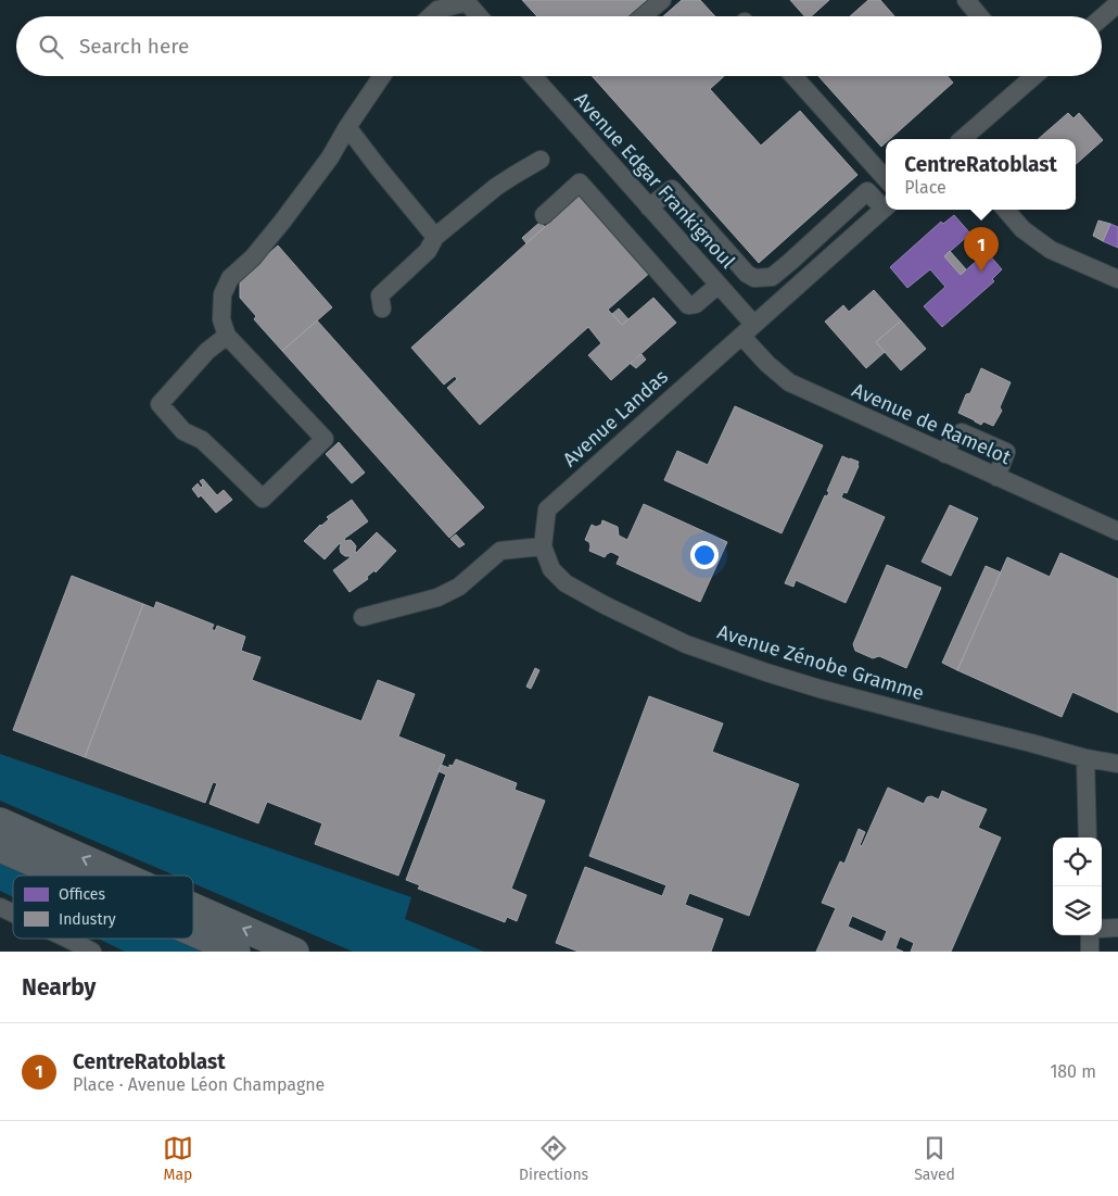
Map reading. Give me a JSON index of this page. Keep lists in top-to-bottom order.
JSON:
{
  "streets": {
    "street": [
      "Avenue Edgar Frankignoul",
      "Avenue Landas",
      "Avenue de Ramelot",
      "Avenue Zénobe Gramme"
    ]
  },
  "crossings": [
    ["Avenue Edgar Frankignoul", "Avenue Landas"],
    ["Avenue Edgar Frankignoul", "Avenue de Ramelot"],
    ["Avenue Landas", "Avenue de Ramelot"],
    ["Avenue Landas", "Avenue Zénobe Gramme"]
  ],
  "legend": ["Offices", "Industry"],
  "page": {
    "search": "Search here",
    "popup": ["CentreRatoblast", "Place"],
    "pins": "1",
    "heading": "Nearby",
    "list": [
      {
        "mark": "1",
        "name": "CentreRatoblast",
        "note": "Place · Avenue Léon Champagne",
        "value": "180 m"
      }
    ],
    "nav": ["Map", "Directions", "Saved"]
  }
}
